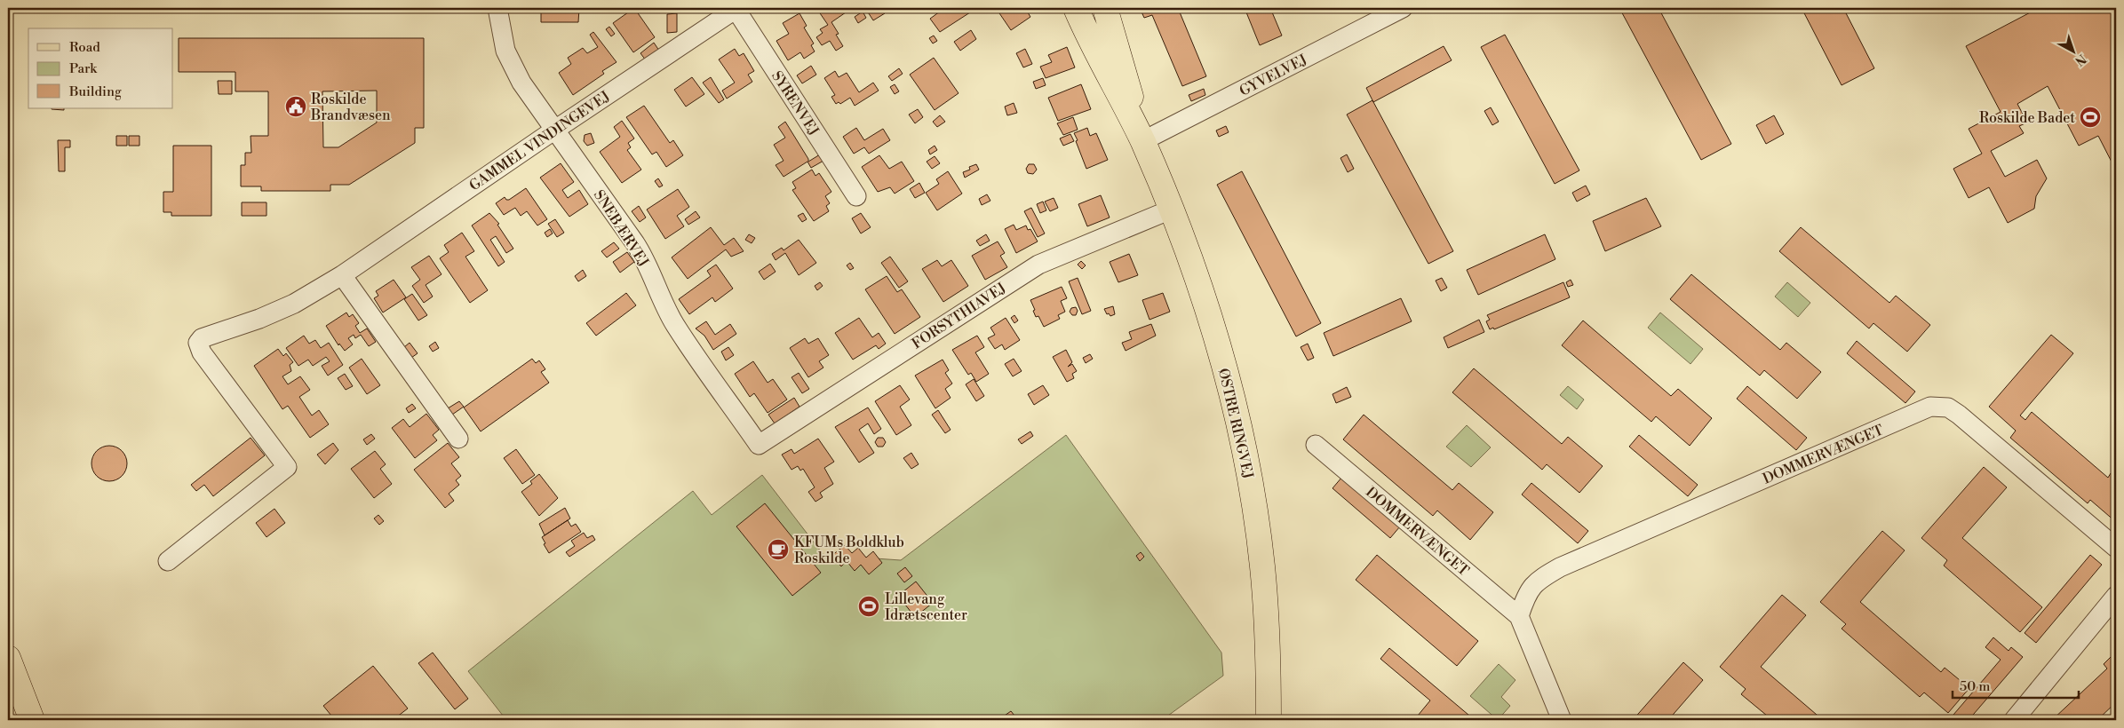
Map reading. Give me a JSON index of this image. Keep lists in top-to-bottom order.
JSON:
{
  "streets": {
    "main road": ["ØSTRE RINGVEJ"],
    "street": [
      "GYVELVEJ",
      "SYRENVEJ",
      "GAMMEL VINDINGEVEJ",
      "SNEBÆRVEJ",
      "FORSYTHIAVEJ",
      "DOMMERVÆNGET"
    ]
  },
  "crossings": [
    ["GYVELVEJ", "ØSTRE RINGVEJ"],
    ["SYRENVEJ", "GAMMEL VINDINGEVEJ"],
    ["GAMMEL VINDINGEVEJ", "SNEBÆRVEJ"],
    ["SNEBÆRVEJ", "FORSYTHIAVEJ"],
    ["FORSYTHIAVEJ", "ØSTRE RINGVEJ"]
  ],
  "places": {
    "public building": ["Roskilde Brandvæsen"],
    "sports": ["Roskilde Badet", "Lillevang Idrætscenter"],
    "cafe": ["KFUMs Boldklub Roskilde"]
  },
  "legend": ["Road", "Park", "Building"],
  "scale_bar": "50 m",
  "north": "bottom right"
}
